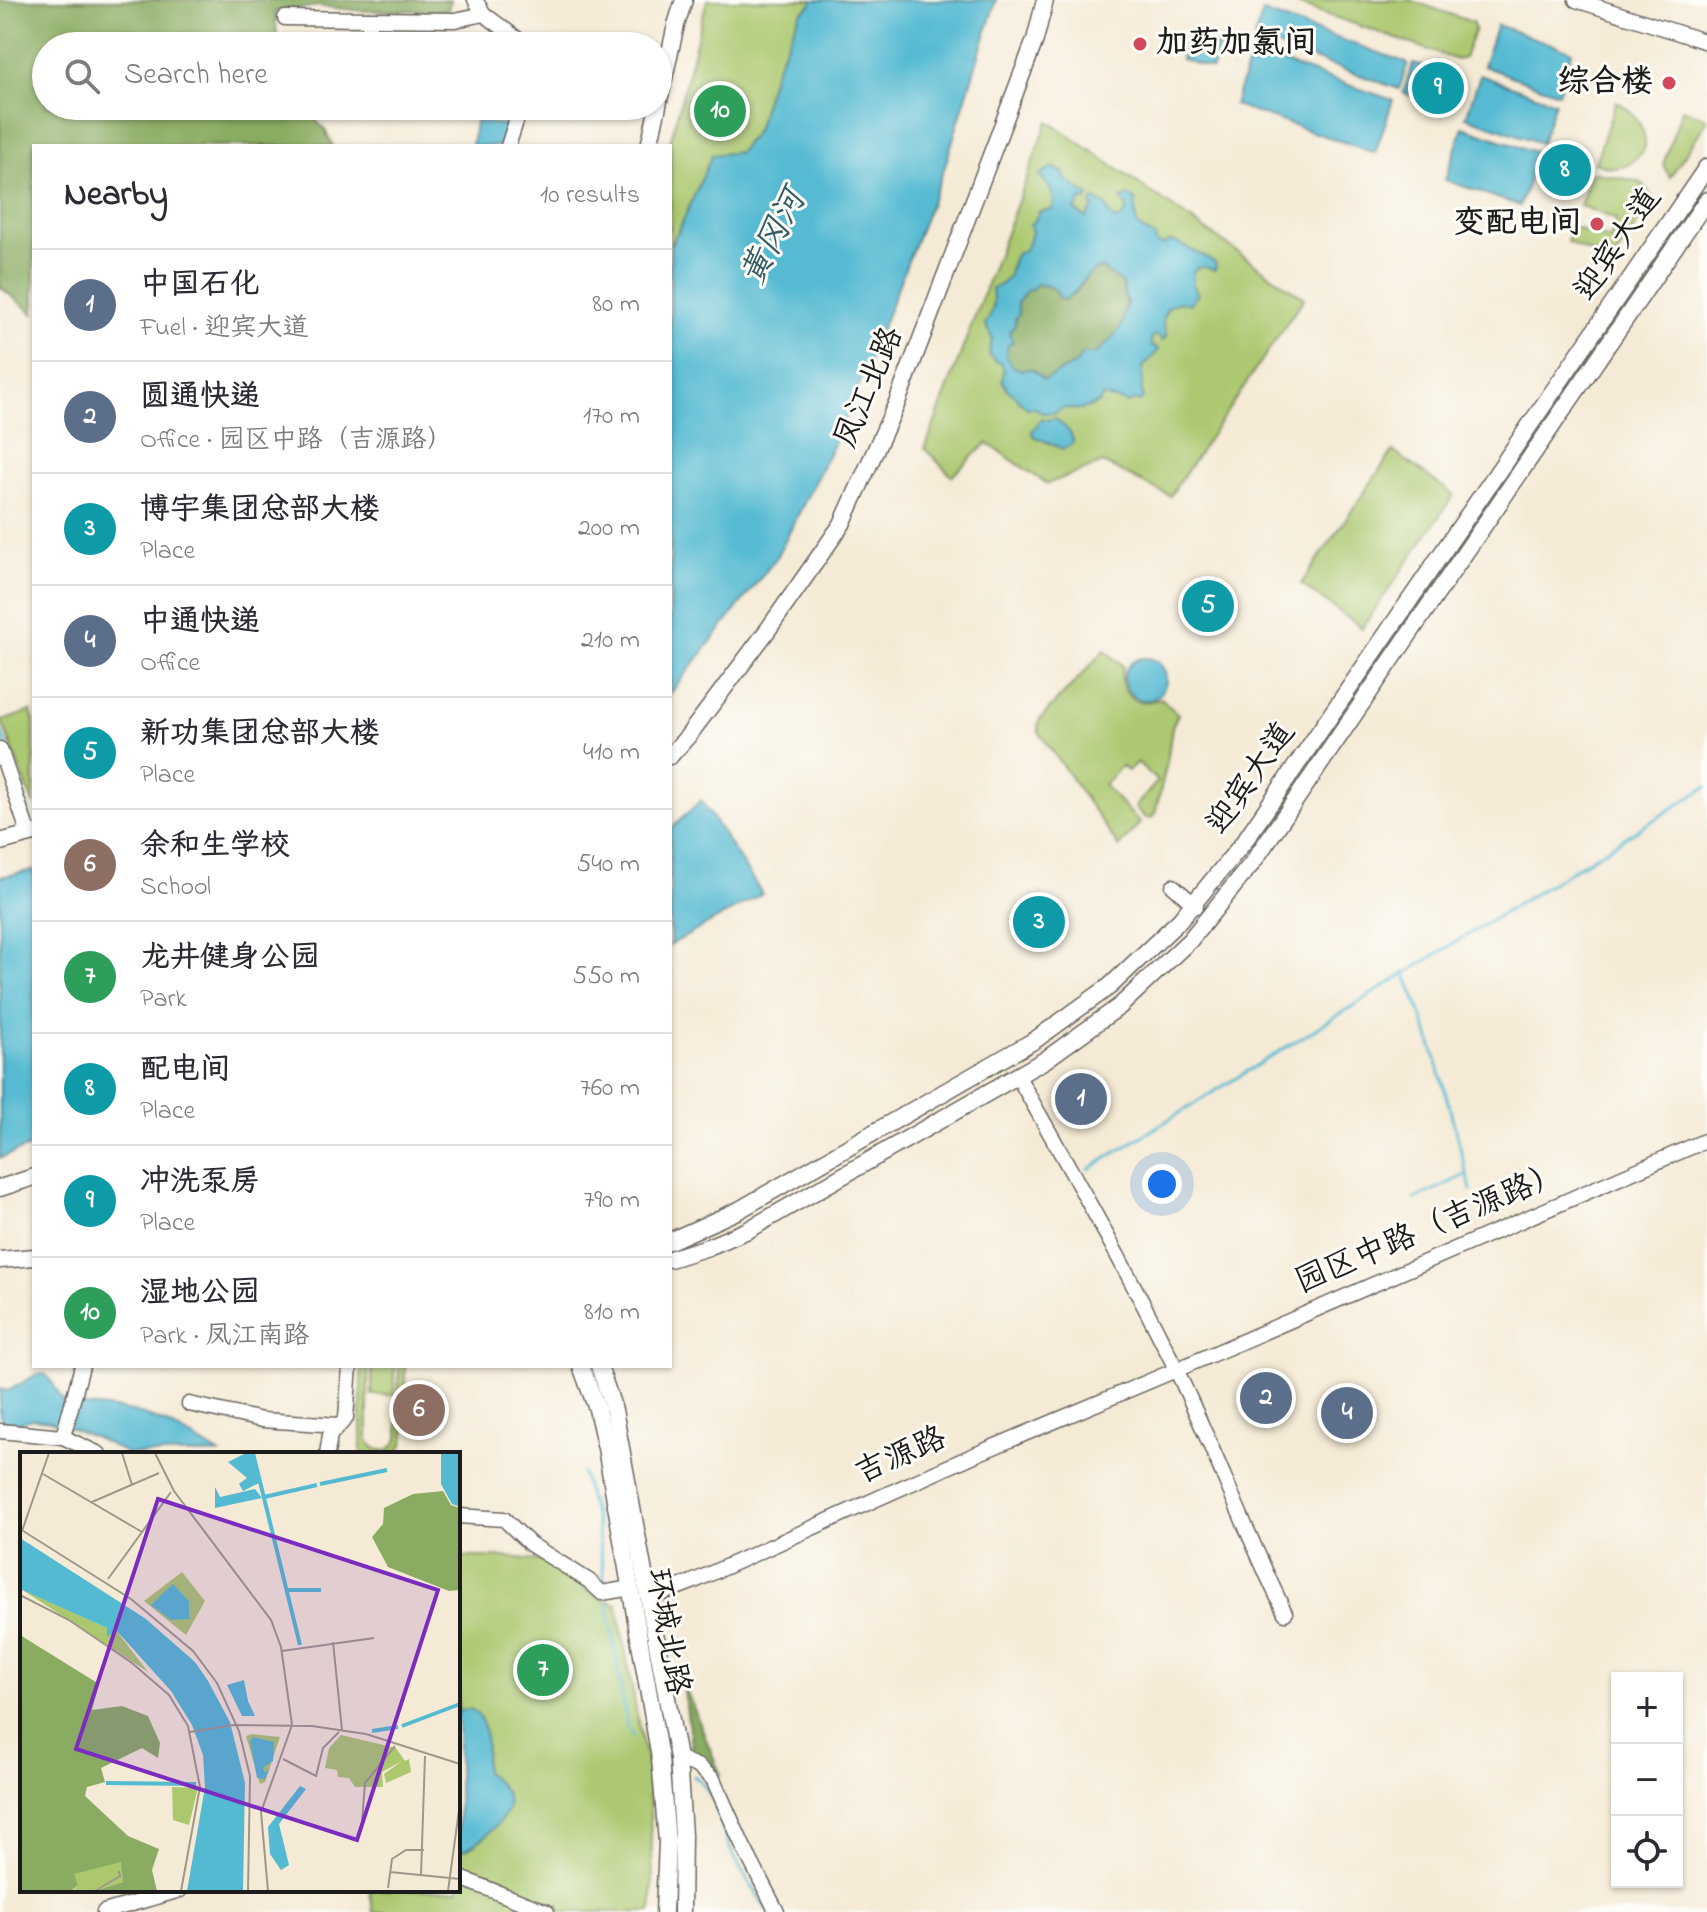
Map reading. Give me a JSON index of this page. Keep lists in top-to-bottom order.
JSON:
{
  "streets": {
    "main road": ["迎宾大道", "凤江北路", "环城北路"],
    "street": ["园区中路（吉源路）", "吉源路"]
  },
  "crossings": [
    ["园区中路（吉源路）", "吉源路"],
    ["吉源路", "环城北路"]
  ],
  "water": ["黄冈河"],
  "places": ["加药加氯间", "综合楼", "变配电间"],
  "page": {
    "search": "Search here",
    "pins": [
      "9",
      "10",
      "8",
      "5",
      "3",
      "1",
      "2",
      "6",
      "4",
      "7"
    ],
    "heading": ["Nearby", "10 results"],
    "list": [
      {
        "mark": "1",
        "name": "中国石化",
        "note": "Fuel · 迎宾大道",
        "value": "80 m"
      },
      {
        "mark": "2",
        "name": "圆通快递",
        "note": "Office · 园区中路（吉源路）",
        "value": "170 m"
      },
      {
        "mark": "3",
        "name": "博宇集团总部大楼",
        "note": "Place",
        "value": "200 m"
      },
      {
        "mark": "4",
        "name": "中通快递",
        "note": "Office",
        "value": "210 m"
      },
      {
        "mark": "5",
        "name": "新功集团总部大楼",
        "note": "Place",
        "value": "410 m"
      },
      {
        "mark": "6",
        "name": "余和生学校",
        "note": "School",
        "value": "540 m"
      },
      {
        "mark": "7",
        "name": "龙井健身公园",
        "note": "Park",
        "value": "550 m"
      },
      {
        "mark": "8",
        "name": "配电间",
        "note": "Place",
        "value": "760 m"
      },
      {
        "mark": "9",
        "name": "冲洗泵房",
        "note": "Place",
        "value": "790 m"
      },
      {
        "mark": "10",
        "name": "湿地公园",
        "note": "Park · 凤江南路",
        "value": "810 m"
      }
    ],
    "map_buttons": ["+", "−"]
  }
}
